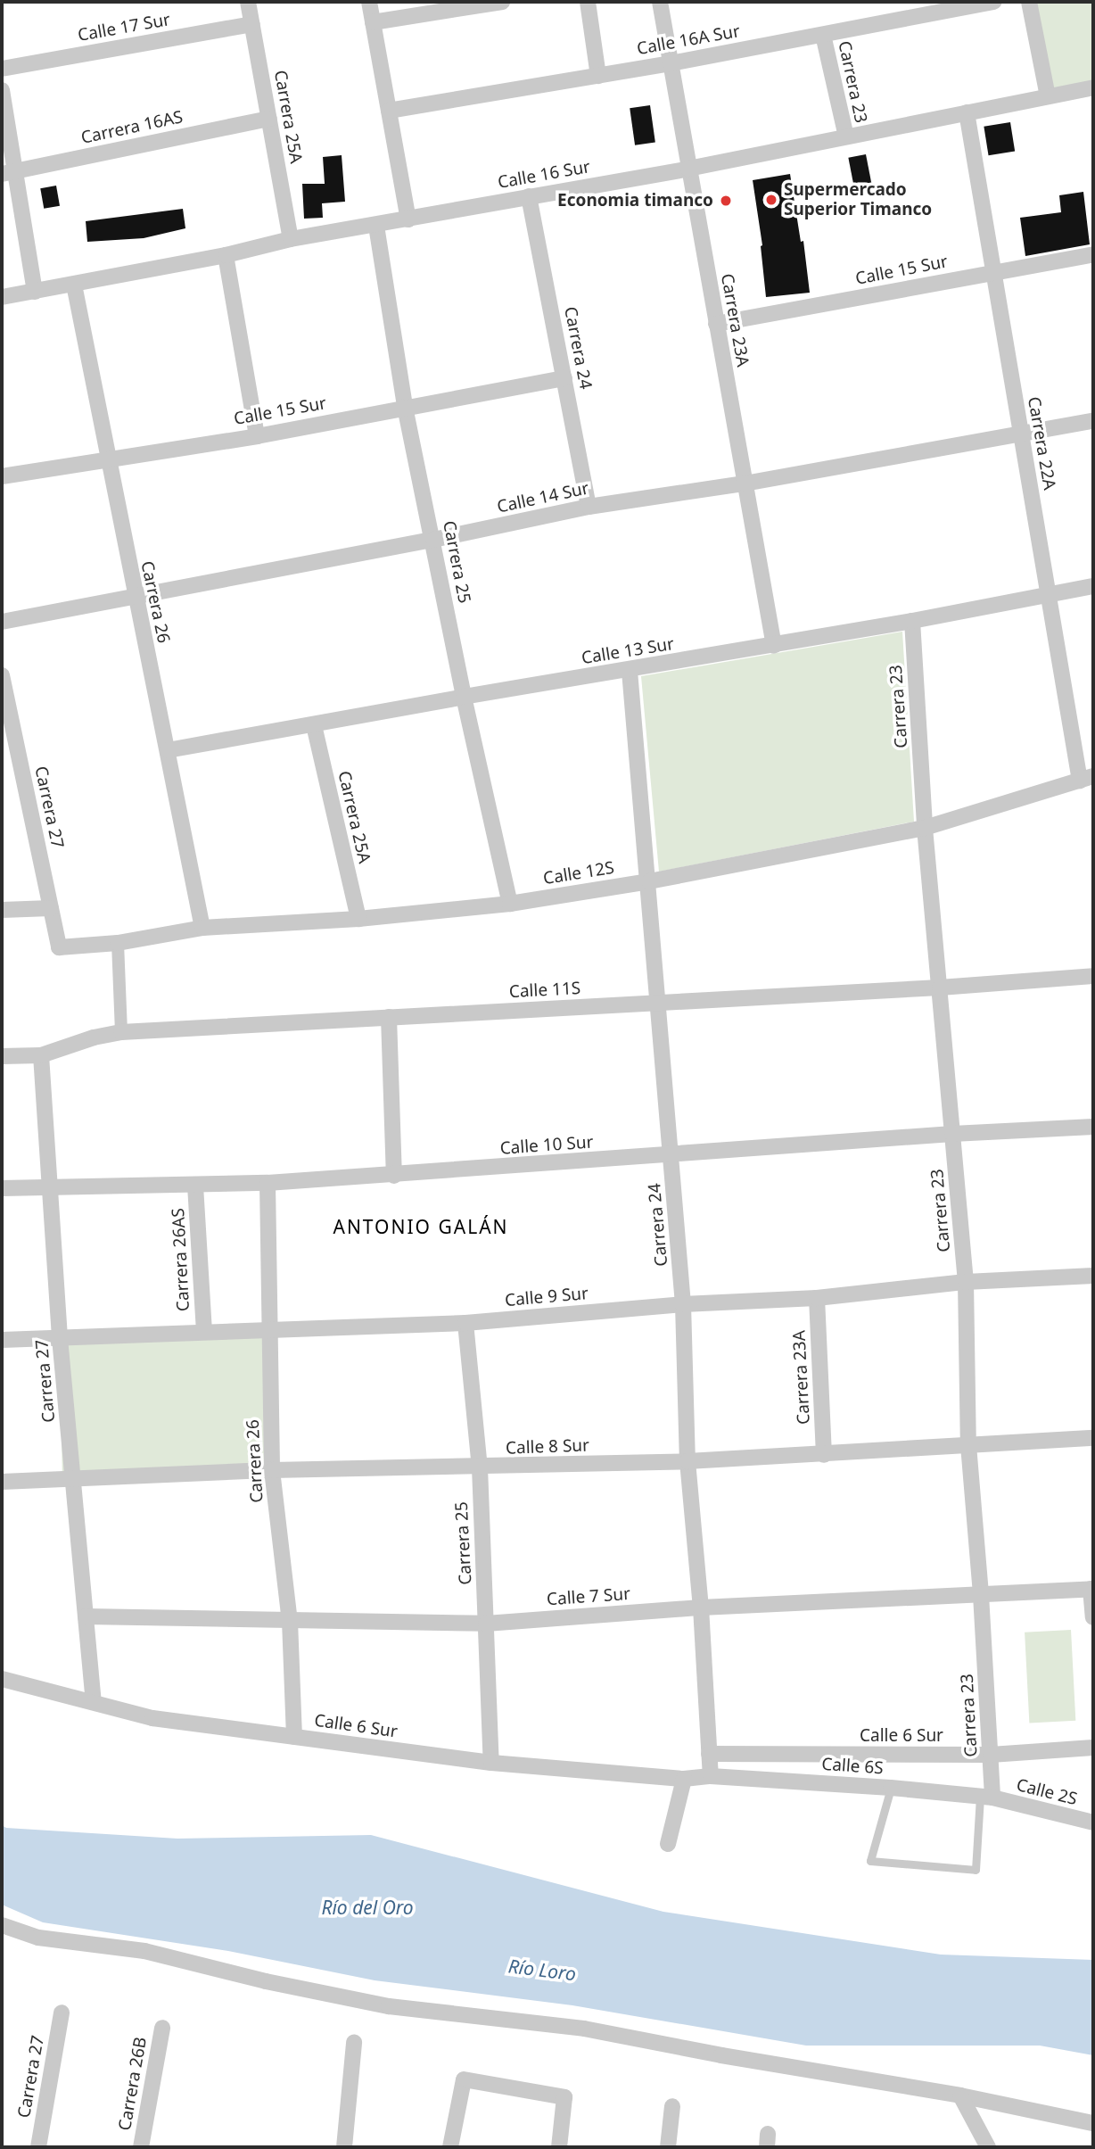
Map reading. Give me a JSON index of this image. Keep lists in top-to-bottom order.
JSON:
{
  "streets": {
    "street": [
      "Calle 17 Sur",
      "Calle 16A Sur",
      "Carrera 23",
      "Carrera 25A",
      "Carrera 16AS",
      "Calle 16 Sur",
      "Calle 15 Sur",
      "Carrera 23A",
      "Carrera 24",
      "Carrera 22A",
      "Calle 14 Sur",
      "Carrera 25",
      "Carrera 26",
      "Calle 13 Sur",
      "Carrera 27",
      "Calle 12S",
      "Calle 11S",
      "Calle 10 Sur",
      "Carrera 26AS",
      "Calle 9 Sur",
      "Calle 8 Sur",
      "Calle 7 Sur",
      "Calle 6 Sur",
      "Calle 6S",
      "Calle 2S",
      "Carrera 26B"
    ]
  },
  "crossings": [
    ["Calle 17 Sur", "Carrera 25A"],
    ["Calle 16A Sur", "Carrera 23"],
    ["Calle 16A Sur", "Carrera 23A"],
    ["Carrera 23", "Calle 16 Sur"],
    ["Carrera 23", "Calle 13 Sur"],
    ["Carrera 23", "Calle 12S"],
    ["Carrera 23", "Calle 11S"],
    ["Carrera 23", "Calle 10 Sur"],
    ["Carrera 23", "Calle 9 Sur"],
    ["Carrera 23", "Calle 8 Sur"],
    ["Carrera 23", "Calle 7 Sur"],
    ["Carrera 23", "Calle 6 Sur"],
    ["Carrera 23", "Calle 6S"],
    ["Carrera 23", "Calle 2S"],
    ["Carrera 25A", "Carrera 16AS"],
    ["Carrera 25A", "Calle 16 Sur"],
    ["Carrera 25A", "Calle 13 Sur"],
    ["Carrera 25A", "Calle 12S"],
    ["Calle 16 Sur", "Carrera 23A"],
    ["Calle 16 Sur", "Carrera 24"],
    ["Calle 16 Sur", "Carrera 22A"],
    ["Calle 16 Sur", "Carrera 25"],
    ["Calle 16 Sur", "Carrera 26"],
    ["Calle 15 Sur", "Carrera 23A"],
    ["Calle 15 Sur", "Carrera 24"],
    ["Calle 15 Sur", "Carrera 22A"],
    ["Calle 15 Sur", "Carrera 25"],
    ["Calle 15 Sur", "Carrera 26"],
    ["Carrera 23A", "Calle 14 Sur"],
    ["Carrera 23A", "Calle 13 Sur"],
    ["Carrera 23A", "Calle 9 Sur"],
    ["Carrera 23A", "Calle 8 Sur"],
    ["Carrera 24", "Calle 14 Sur"],
    ["Carrera 24", "Calle 13 Sur"],
    ["Carrera 24", "Calle 12S"],
    ["Carrera 24", "Calle 11S"],
    ["Carrera 24", "Calle 10 Sur"],
    ["Carrera 24", "Calle 9 Sur"],
    ["Carrera 24", "Calle 8 Sur"],
    ["Carrera 24", "Calle 7 Sur"],
    ["Carrera 24", "Calle 6 Sur"],
    ["Carrera 24", "Calle 6S"],
    ["Carrera 22A", "Calle 14 Sur"],
    ["Carrera 22A", "Calle 13 Sur"],
    ["Carrera 22A", "Calle 12S"],
    ["Calle 14 Sur", "Carrera 25"],
    ["Calle 14 Sur", "Carrera 26"],
    ["Carrera 25", "Calle 13 Sur"],
    ["Carrera 25", "Calle 12S"],
    ["Carrera 25", "Calle 9 Sur"],
    ["Carrera 25", "Calle 8 Sur"],
    ["Carrera 25", "Calle 7 Sur"],
    ["Carrera 25", "Calle 6 Sur"],
    ["Carrera 26", "Calle 13 Sur"],
    ["Carrera 26", "Calle 12S"],
    ["Carrera 26", "Calle 10 Sur"],
    ["Carrera 26", "Calle 9 Sur"],
    ["Carrera 26", "Calle 8 Sur"],
    ["Carrera 26", "Calle 7 Sur"],
    ["Carrera 26", "Calle 6 Sur"],
    ["Carrera 27", "Calle 12S"],
    ["Carrera 27", "Calle 11S"],
    ["Carrera 27", "Calle 10 Sur"],
    ["Carrera 27", "Calle 9 Sur"],
    ["Carrera 27", "Calle 8 Sur"],
    ["Carrera 27", "Calle 7 Sur"],
    ["Carrera 27", "Calle 6 Sur"],
    ["Calle 10 Sur", "Carrera 26AS"],
    ["Carrera 26AS", "Calle 9 Sur"],
    ["Calle 6 Sur", "Calle 6S"],
    ["Calle 6S", "Calle 2S"]
  ],
  "districts": ["ANTONIO GALÁN"],
  "water": ["Río del Oro", "Río Loro"],
  "places": ["Supermercado Superior Timanco", "Economia timanco"]
}
